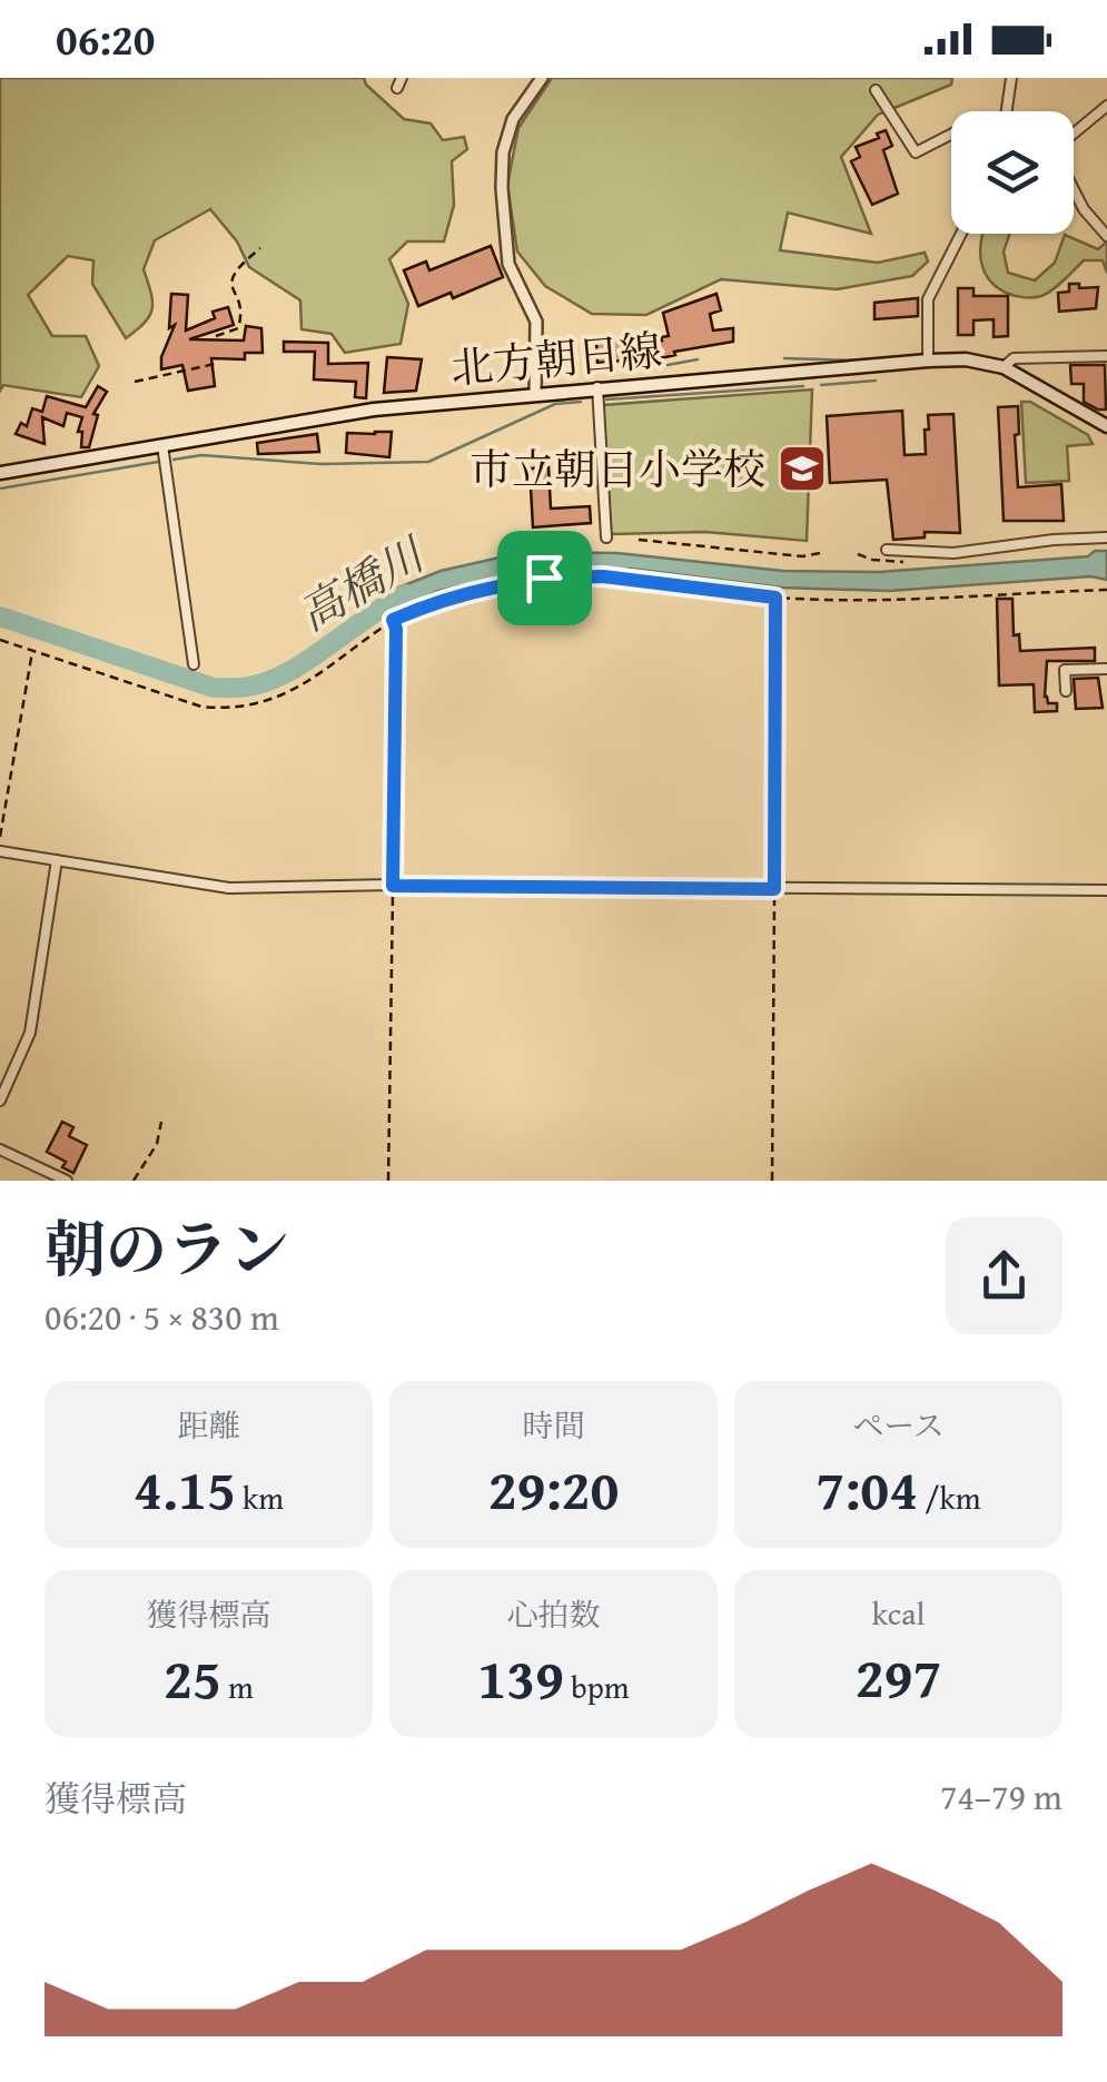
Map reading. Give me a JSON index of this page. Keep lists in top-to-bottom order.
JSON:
{
  "streets": {
    "main road": ["北方朝日線"]
  },
  "water": ["高橋川"],
  "places": {
    "school or university": ["市立朝日小学校"]
  },
  "page": {
    "status": "06:20",
    "heading": ["朝のラン", "06:20 · 5 × 830 m"],
    "stats": [
      ["距離", "4.15 km"],
      ["時間", "29:20"],
      ["ペース", "7:04 /km"],
      ["獲得標高", "25 m"],
      ["心拍数", "139 bpm"],
      ["kcal", "297"]
    ],
    "chart": ["獲得標高", "74–79 m"]
  }
}
